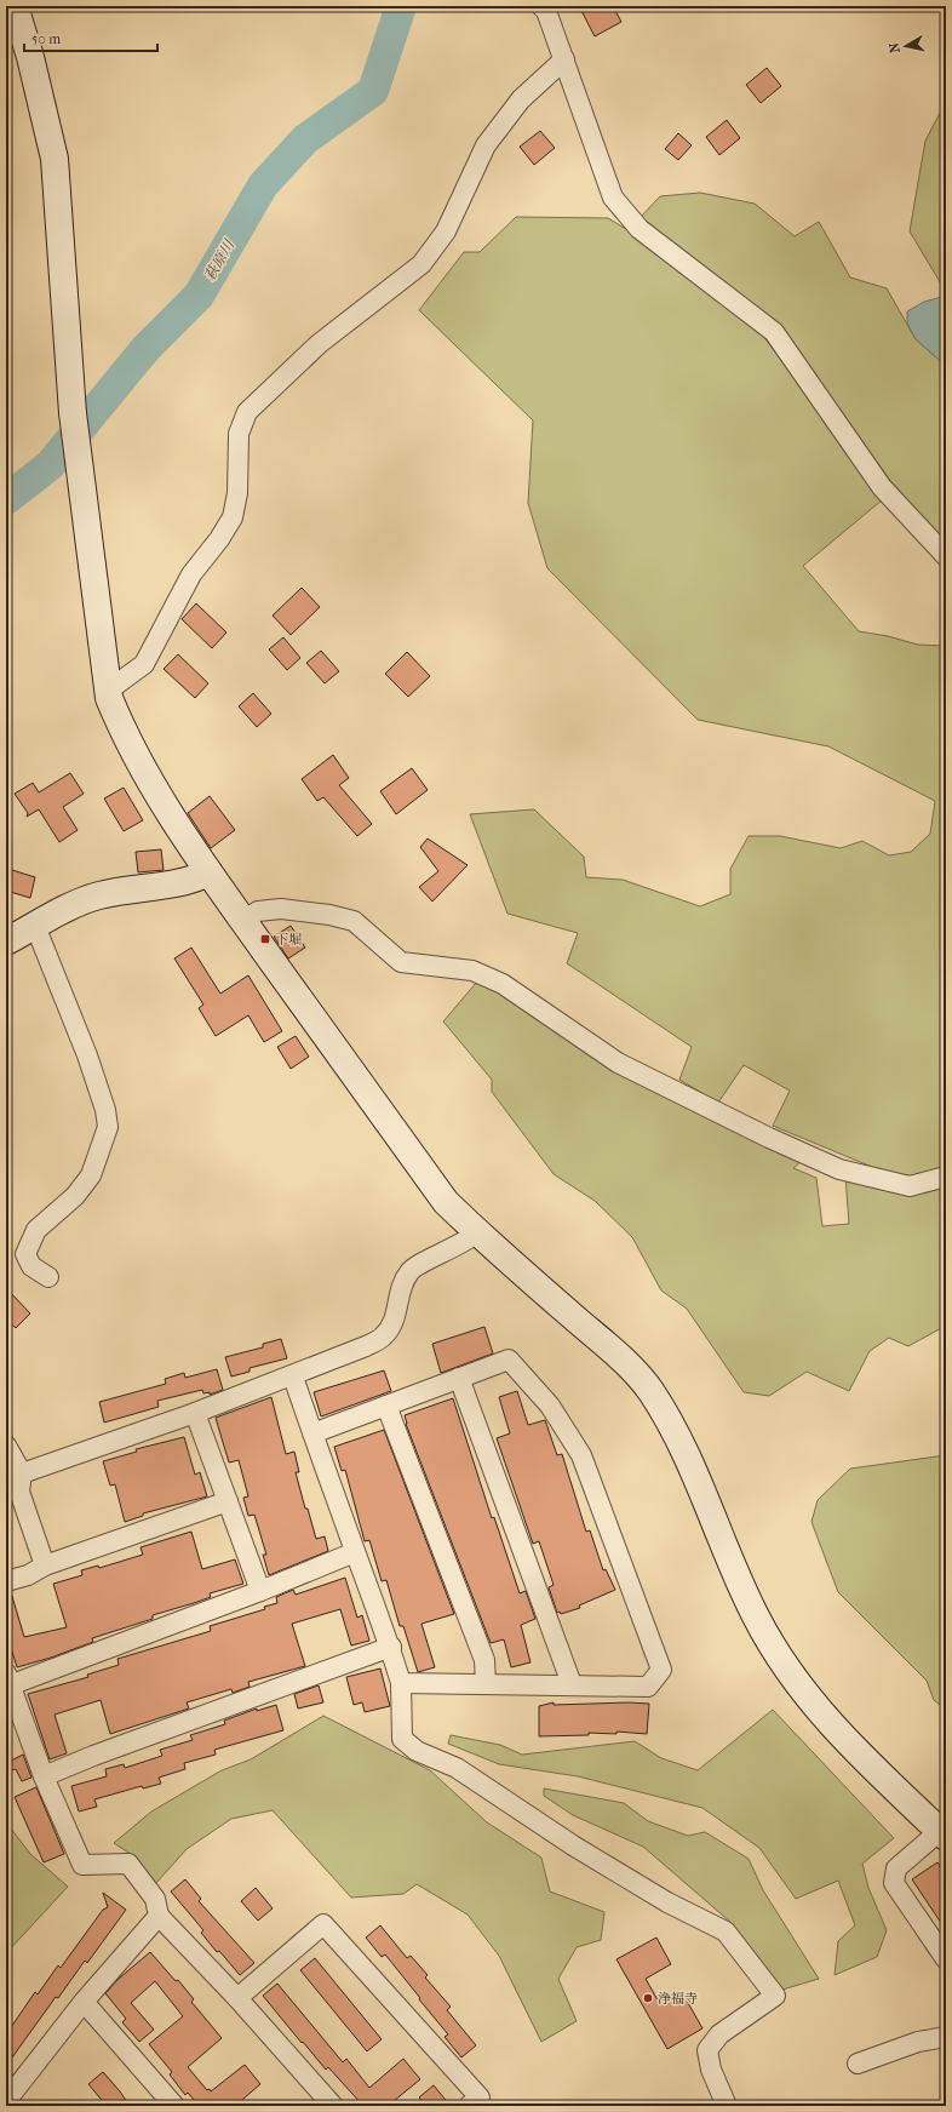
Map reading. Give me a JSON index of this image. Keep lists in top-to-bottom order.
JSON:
{
  "water": ["萩原川"],
  "places": {
    "transit": ["下堀"],
    "other": ["浄福寺"]
  },
  "scale_bar": "50 m",
  "north": "left"
}
